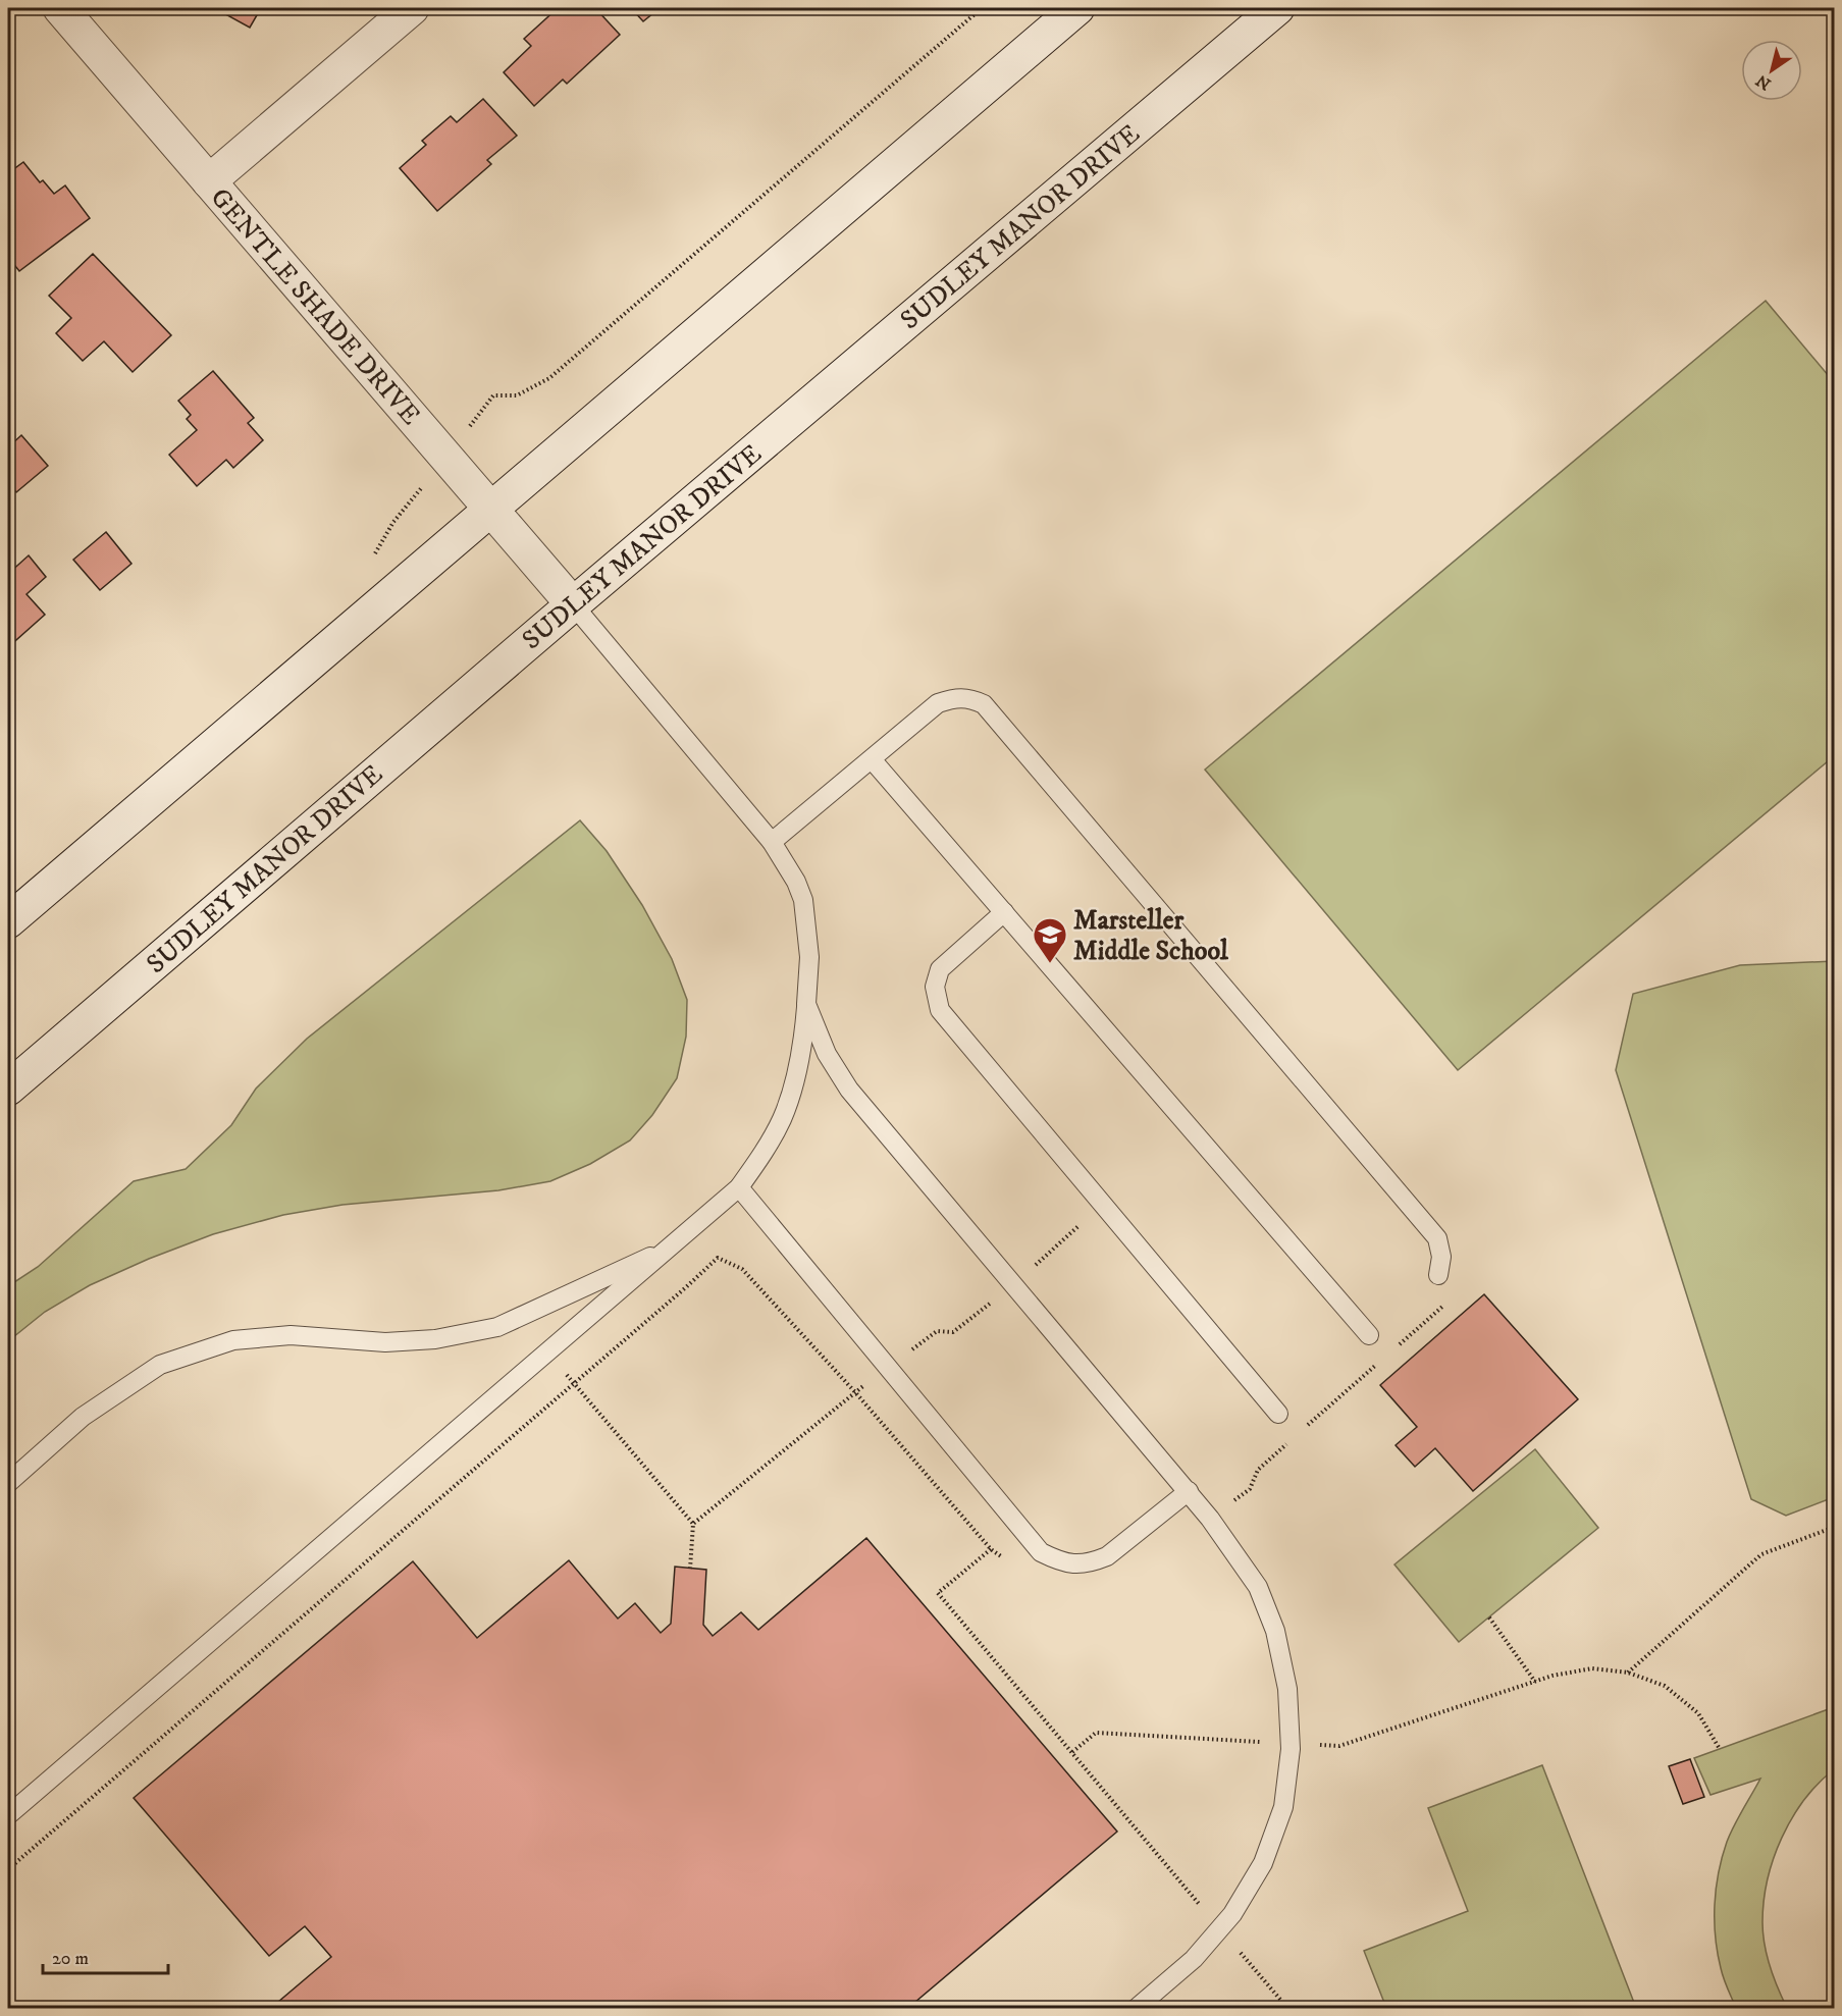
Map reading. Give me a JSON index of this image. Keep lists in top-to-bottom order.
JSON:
{
  "streets": {
    "main road": ["SUDLEY MANOR DRIVE", "GENTLE SHADE DRIVE"]
  },
  "crossings": [
    ["SUDLEY MANOR DRIVE", "GENTLE SHADE DRIVE"]
  ],
  "places": {
    "school or university": ["Marsteller Middle School"]
  },
  "scale_bar": "20 m",
  "north": "bottom left"
}
